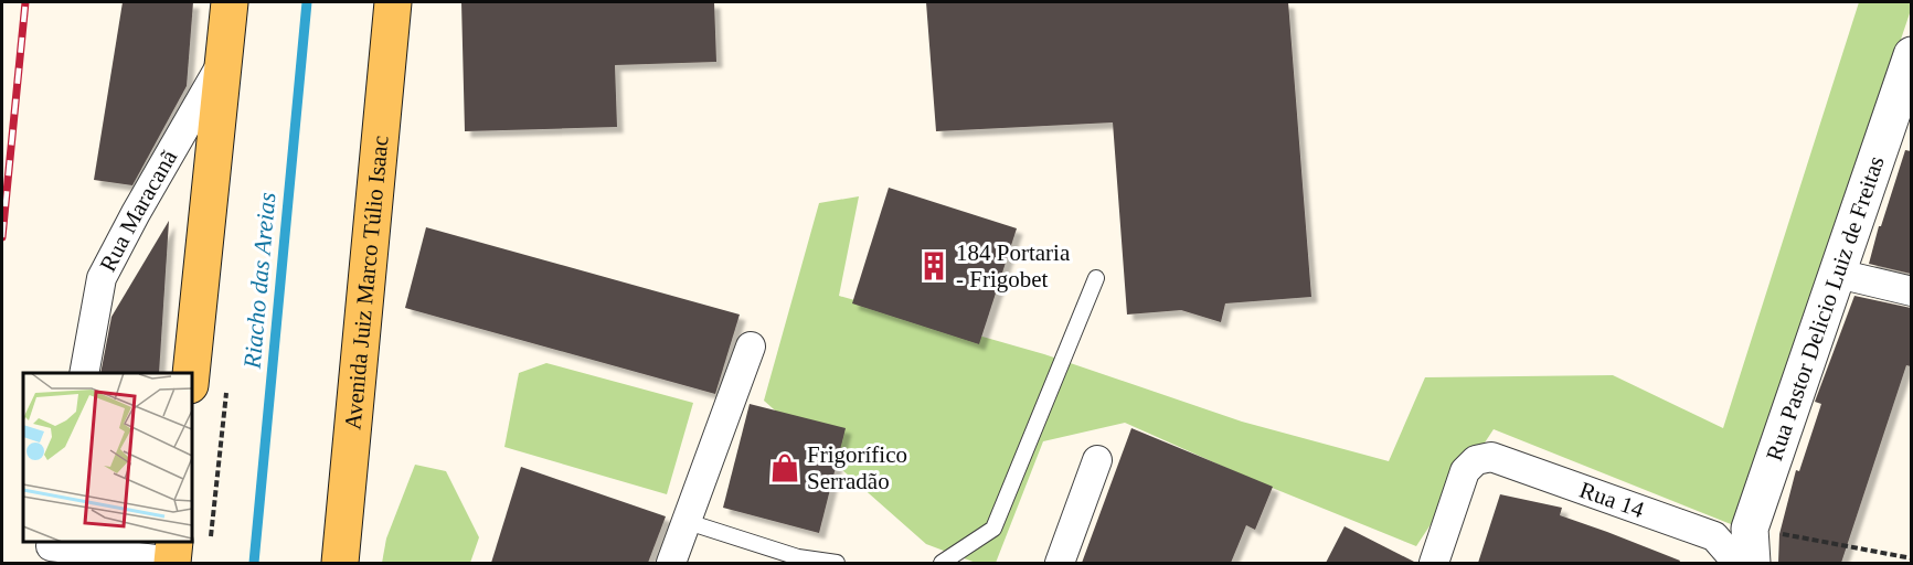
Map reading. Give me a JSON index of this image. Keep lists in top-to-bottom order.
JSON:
{
  "streets": {
    "main road": ["Avenida Juiz Marco Túlio Isaac"],
    "street": ["Rua Maracanã", "Rua Pastor Delicio Luiz de Freitas", "Rua 14"]
  },
  "water": ["Riacho das Areias"],
  "places": {
    "building": ["184 Portaria - Frigobet"],
    "shop": ["Frigorífico Serradão"]
  }
}
